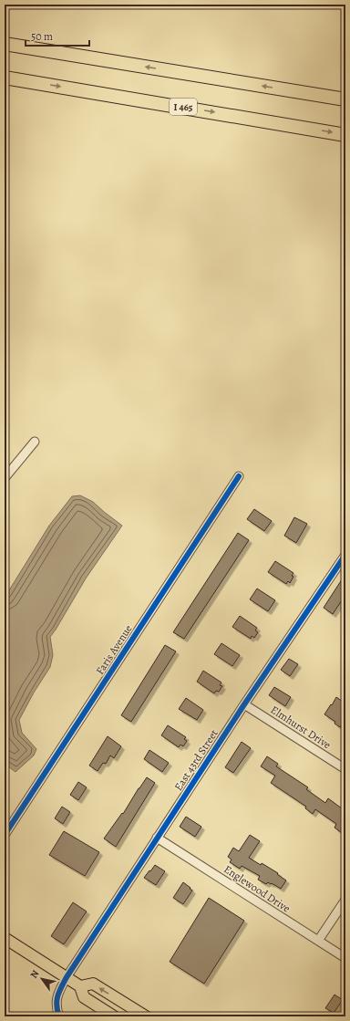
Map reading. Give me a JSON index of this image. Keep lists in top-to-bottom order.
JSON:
{
  "streets": {
    "highway": ["I 465"],
    "street": [
      "Faris Avenue",
      "Elmhurst Drive",
      "East 43rd Street",
      "Englewood Drive"
    ]
  },
  "crossings": [
    ["Elmhurst Drive", "East 43rd Street"],
    ["East 43rd Street", "Englewood Drive"]
  ],
  "scale_bar": "50 m",
  "north": "top left"
}
